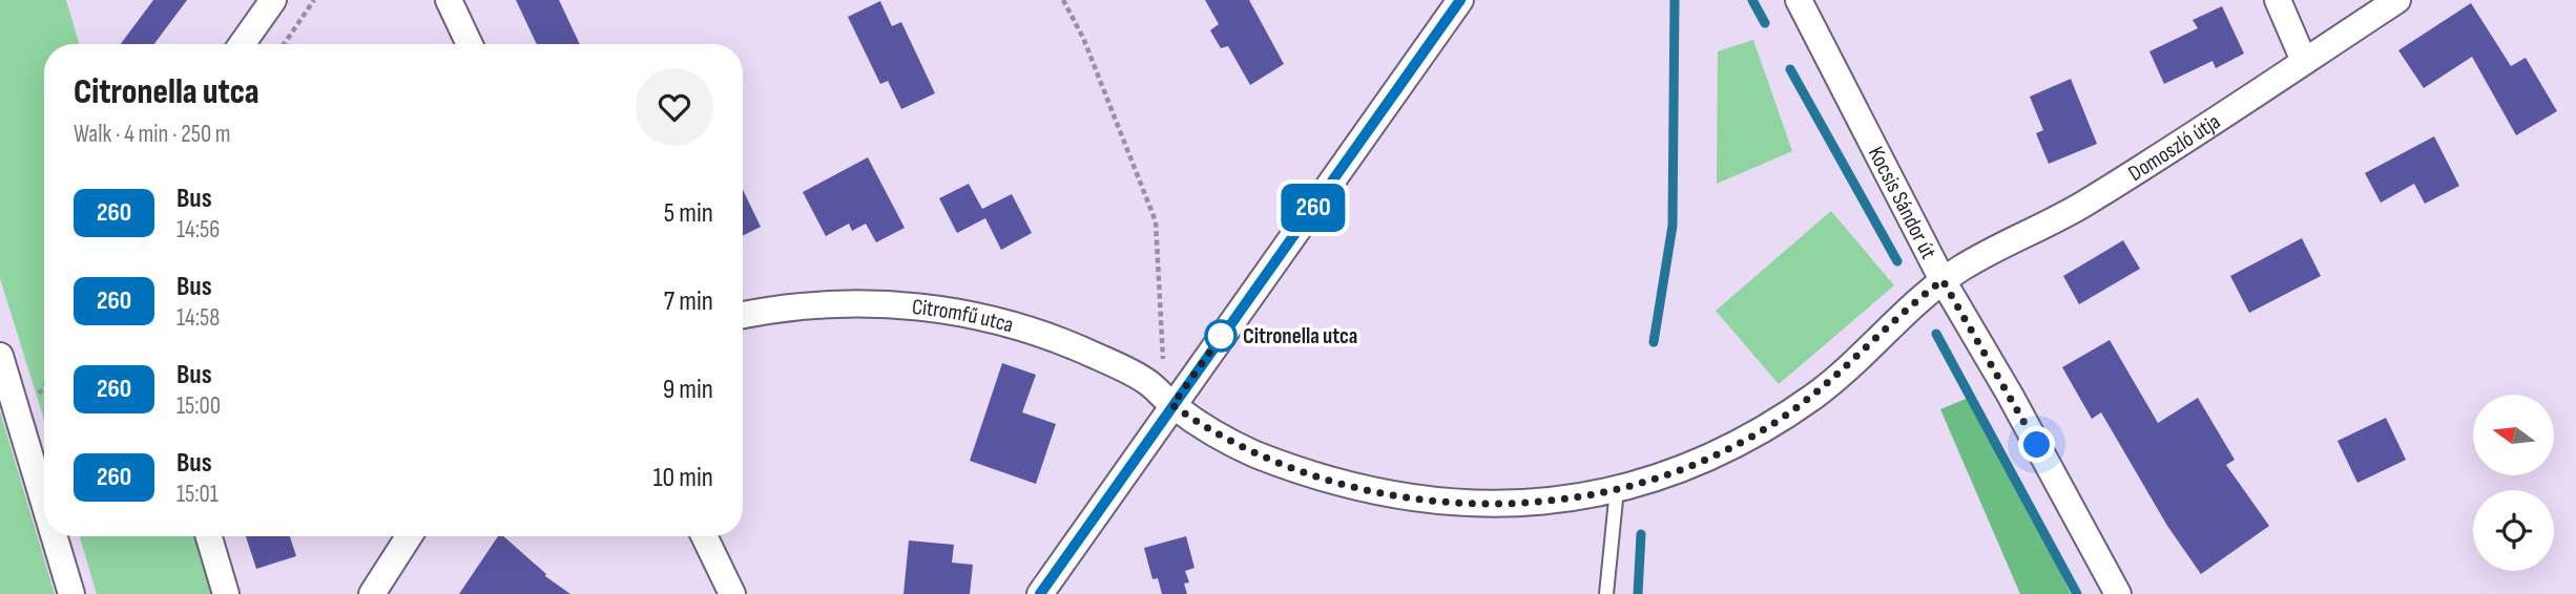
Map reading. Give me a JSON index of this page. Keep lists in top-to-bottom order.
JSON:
{
  "streets": {
    "street": ["Domoszló útja", "Kocsis Sándor út", "Citromfű utca"]
  },
  "crossings": [
    ["Domoszló útja", "Kocsis Sándor út"],
    ["Domoszló útja", "Citromfű utca"]
  ],
  "places": ["Citronella utca"],
  "lines": ["bus line 260"],
  "north": "left",
  "page": {
    "on_map": "260",
    "heading": ["Citronella utca", "Walk · 4 min · 250 m"],
    "list": [
      {
        "mark": "260",
        "name": "Bus",
        "note": "14:56",
        "value": "5 min"
      },
      {
        "mark": "260",
        "name": "Bus",
        "note": "14:58",
        "value": "7 min"
      },
      {
        "mark": "260",
        "name": "Bus",
        "note": "15:00",
        "value": "9 min"
      },
      {
        "mark": "260",
        "name": "Bus",
        "note": "15:01",
        "value": "10 min"
      }
    ]
  }
}
